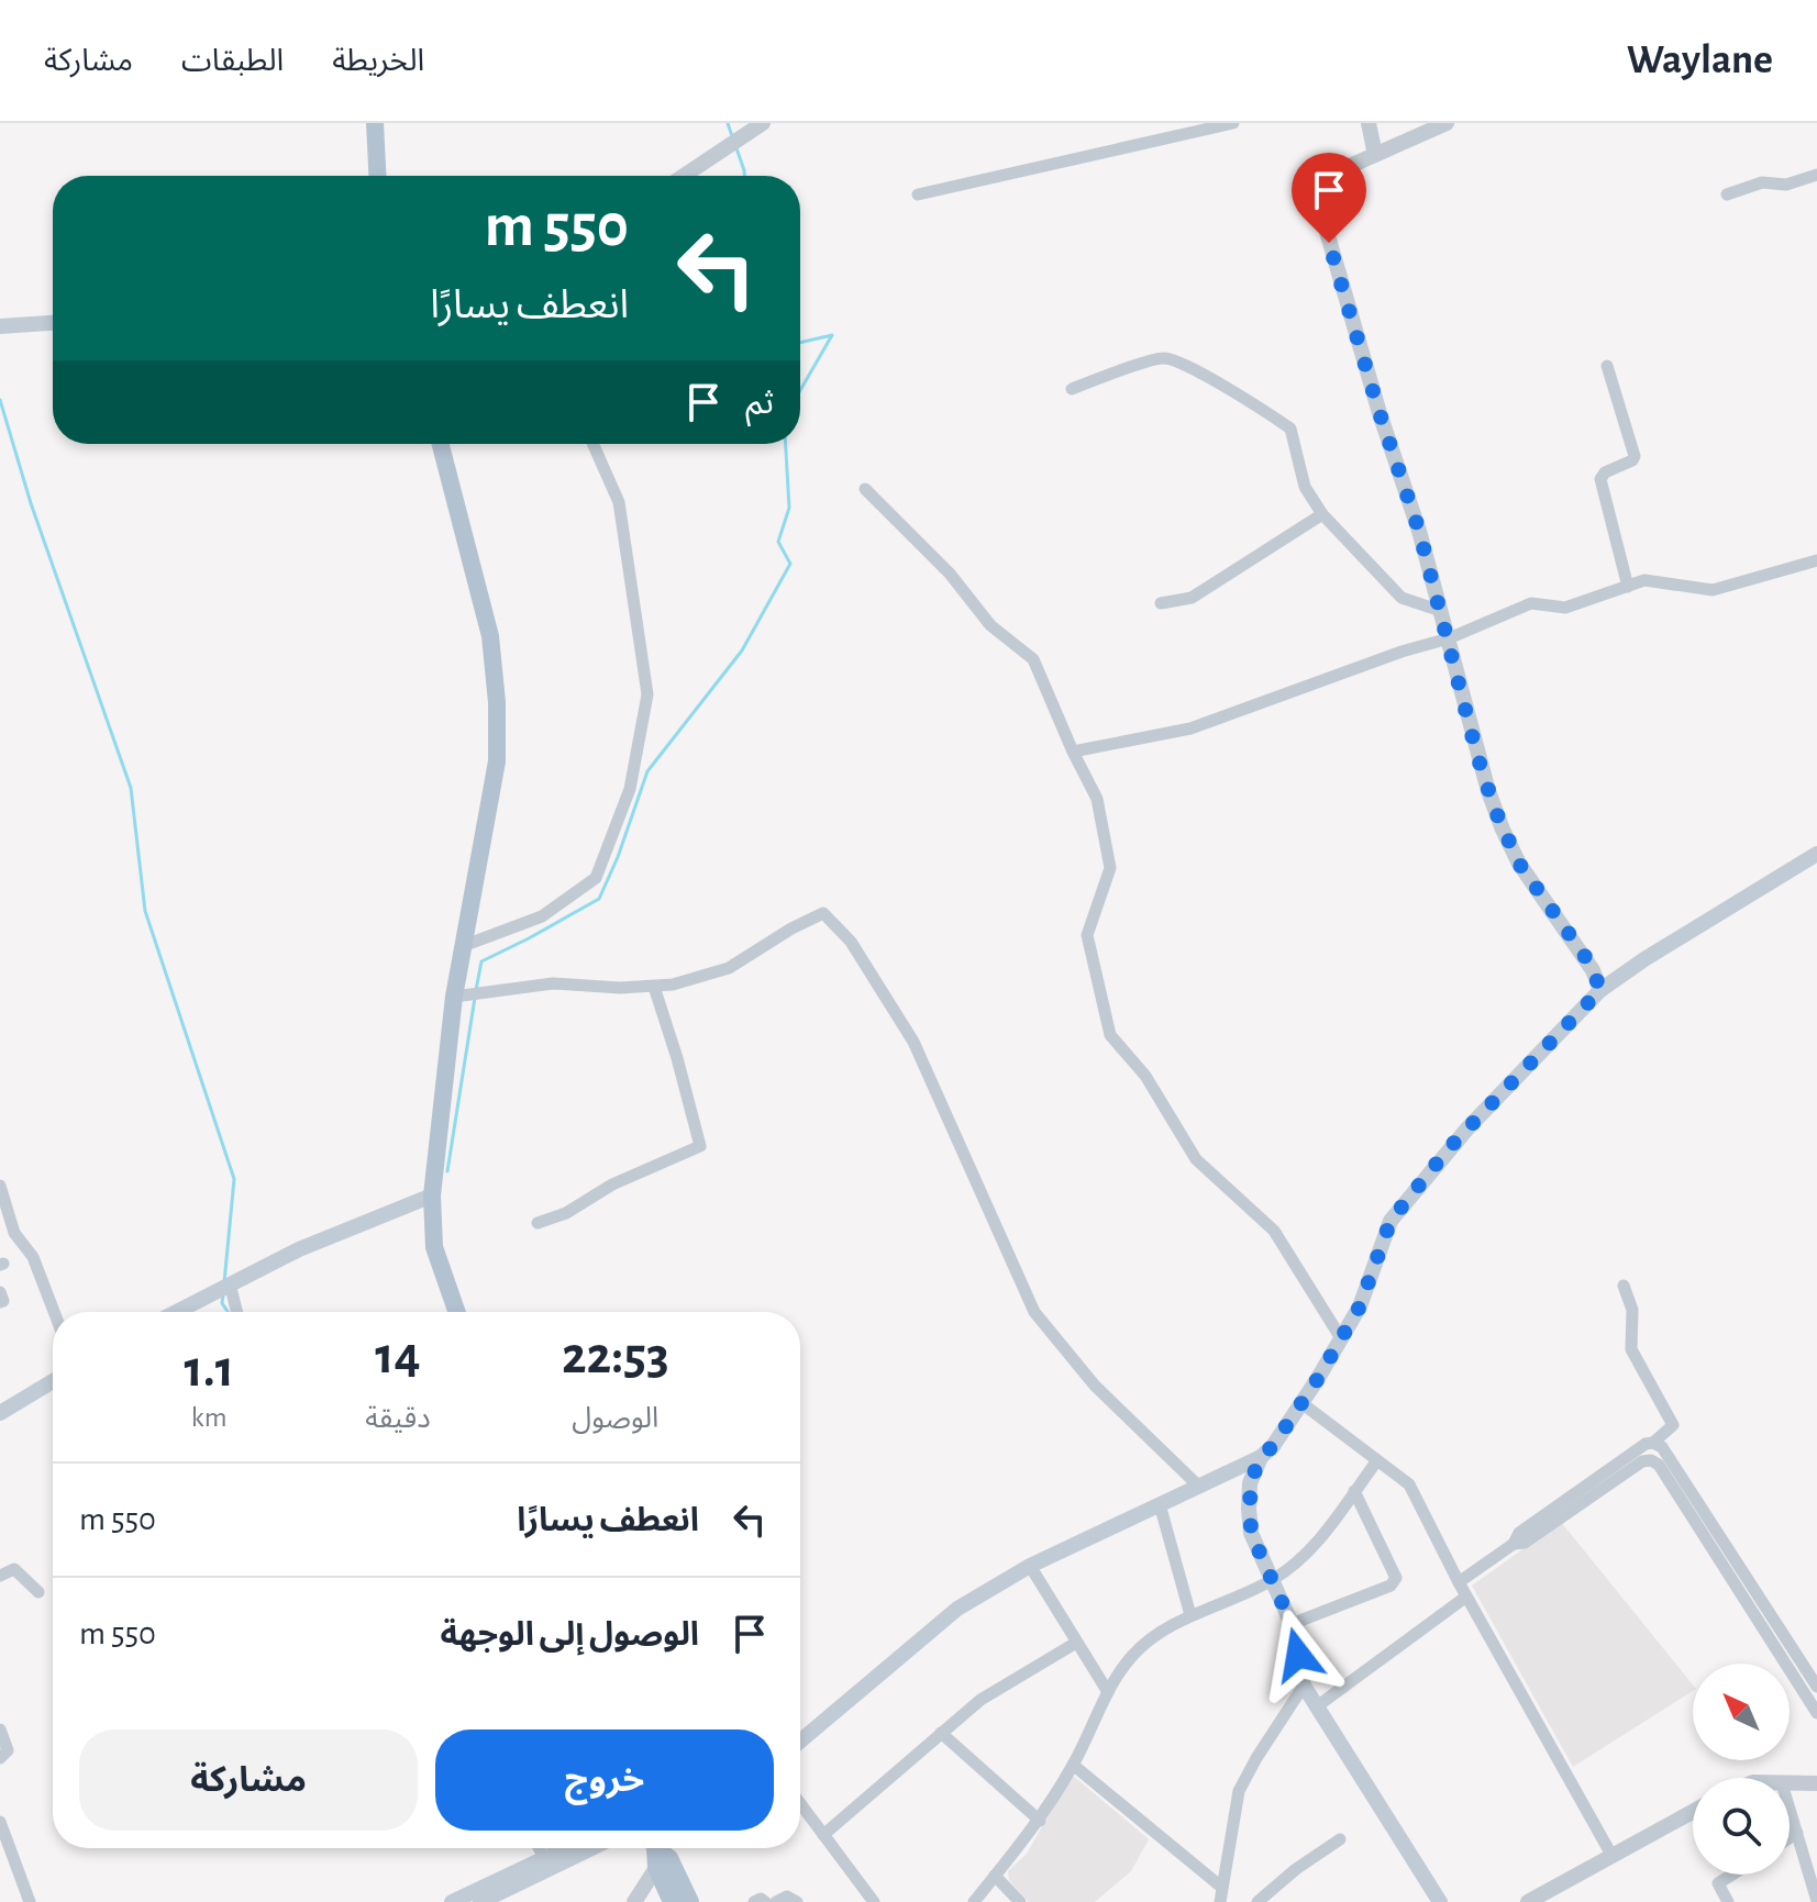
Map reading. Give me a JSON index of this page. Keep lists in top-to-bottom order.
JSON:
{
  "north": "top left",
  "page": {
    "header": "Waylane",
    "nav": ["الخريطة", "الطبقات", "مشاركة"],
    "turn": ["550 m", "انعطف يسارًا"],
    "then": "ثم",
    "eta": [
      "22:53",
      "الوصول",
      "14",
      "دقيقة",
      "1.1",
      "km"
    ],
    "list": [
      {
        "name": "انعطف يسارًا",
        "value": "550 m"
      },
      {
        "name": "الوصول إلى الوجهة",
        "value": "550 m"
      }
    ],
    "buttons": ["خروج", "مشاركة"]
  }
}
